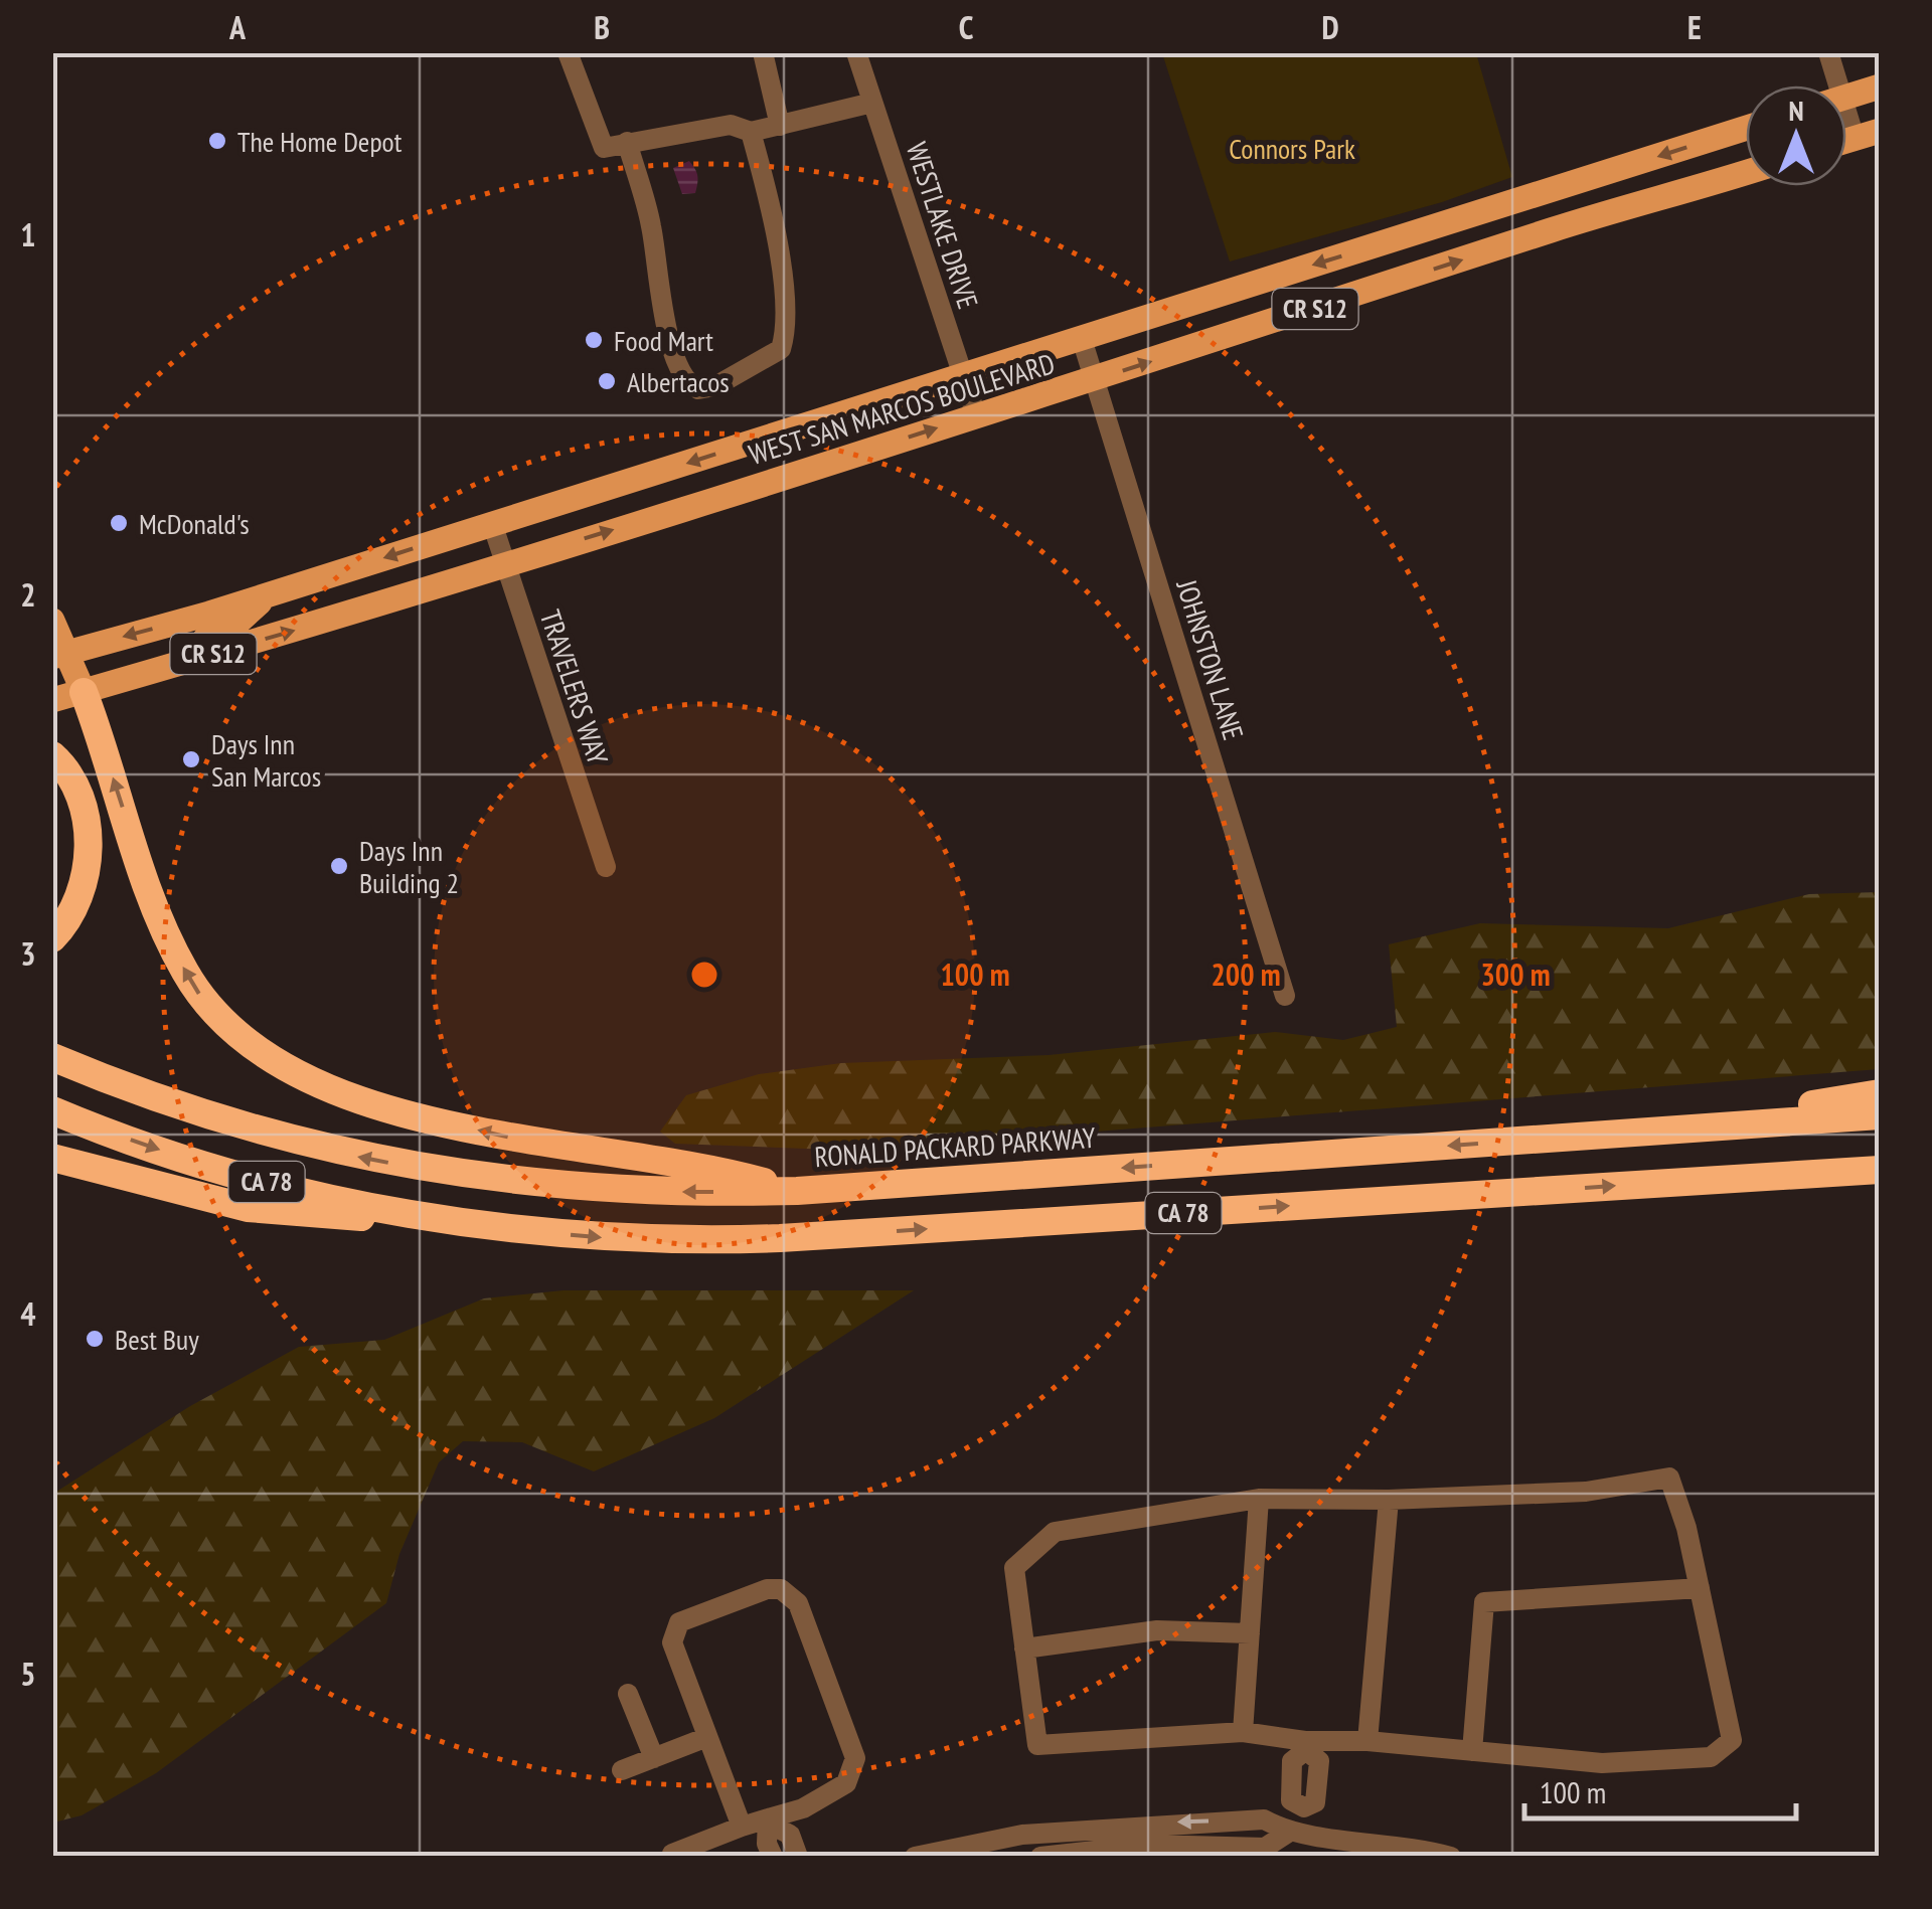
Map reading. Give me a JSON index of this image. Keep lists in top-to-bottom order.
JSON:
{
  "streets": {
    "highway": ["RONALD PACKARD PARKWAY", "CA 78"],
    "main road": ["CR S12", "WEST SAN MARCOS BOULEVARD"],
    "street": ["WESTLAKE DRIVE", "JOHNSTON LANE", "TRAVELERS WAY"]
  },
  "crossings": [
    ["WESTLAKE DRIVE", "WEST SAN MARCOS BOULEVARD"],
    ["WEST SAN MARCOS BOULEVARD", "JOHNSTON LANE"],
    ["WEST SAN MARCOS BOULEVARD", "TRAVELERS WAY"]
  ],
  "parks": ["Connors Park"],
  "places": [
    "The Home Depot",
    "Food Mart",
    "Albertacos",
    "McDonald's",
    "Days Inn San Marcos",
    "Days Inn Building 2",
    "Best Buy"
  ],
  "scale_bar": "100 m",
  "north": "top",
  "grid": {
    "columns": [
      "A",
      "B",
      "C",
      "D",
      "E"
    ],
    "rows": [
      "1",
      "2",
      "3",
      "4",
      "5"
    ]
  },
  "rings": ["100 m", "200 m", "300 m"]
}
